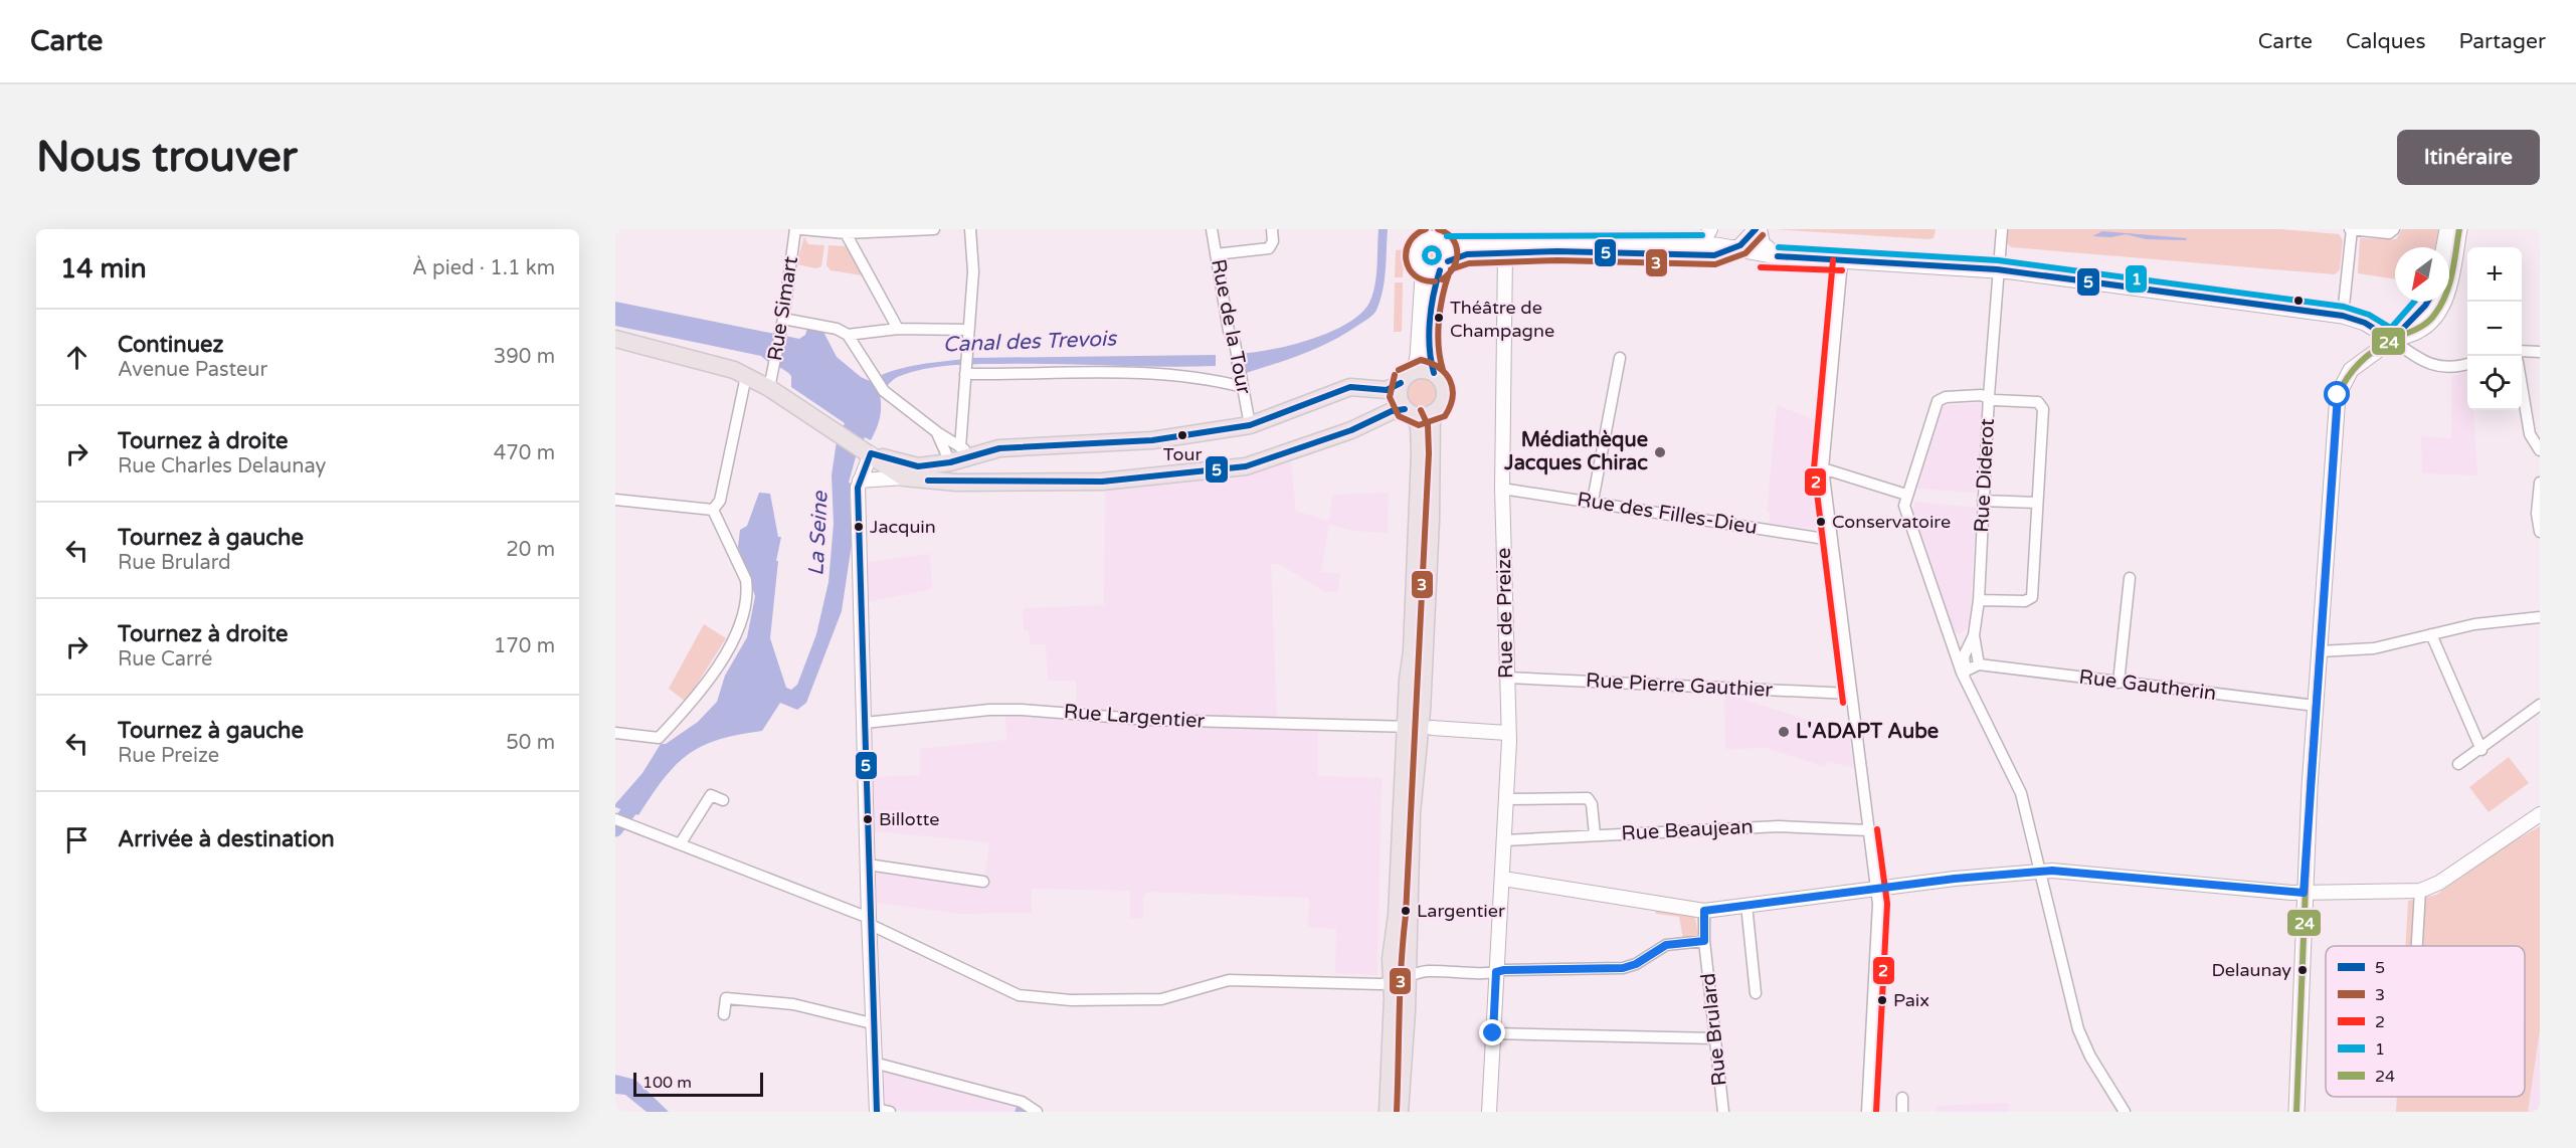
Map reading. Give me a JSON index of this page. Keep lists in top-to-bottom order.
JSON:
{
  "streets": {
    "street": [
      "Rue Simart",
      "Rue de la Tour",
      "Rue Diderot",
      "Rue des Filles-Dieu",
      "Rue de Preize",
      "Rue Pierre Gauthier",
      "Rue Gautherin",
      "Rue Largentier",
      "Rue Beaujean",
      "Rue Brulard"
    ]
  },
  "crossings": [
    ["Rue des Filles-Dieu", "Rue de Preize"],
    ["Rue de Preize", "Rue Pierre Gauthier"],
    ["Rue de Preize", "Rue Beaujean"]
  ],
  "water": ["Canal des Trevois", "La Seine"],
  "places": [
    "Théâtre de Champagne",
    "Tour",
    "Médiathèque Jacques Chirac",
    "Conservatoire",
    "Jacquin",
    "L'ADAPT Aube",
    "Billotte",
    "Largentier",
    "Delaunay",
    "Paix"
  ],
  "lines": [
    "transit line 5",
    "transit line 3",
    "transit line 24",
    "transit line 1",
    "transit line 2"
  ],
  "legend": [
    "5",
    "3",
    "2",
    "1",
    "24"
  ],
  "scale_bar": "100 m",
  "north": "bottom left",
  "page": {
    "header": "Carte",
    "nav": ["Carte", "Calques", "Partager"],
    "buttons": "Itinéraire",
    "title": "Nous trouver",
    "heading": ["14 min", "À pied · 1.1 km"],
    "map_buttons": ["+", "−"],
    "list": [
      ["Continuez", "Avenue Pasteur", "390 m"],
      ["Tournez à droite", "Rue Charles Delaunay", "470 m"],
      ["Tournez à gauche", "Rue Brulard", "20 m"],
      ["Tournez à droite", "Rue Carré", "170 m"],
      ["Tournez à gauche", "Rue Preize", "50 m"],
      "Arrivée à destination"
    ],
    "scale": "100 m"
  }
}
